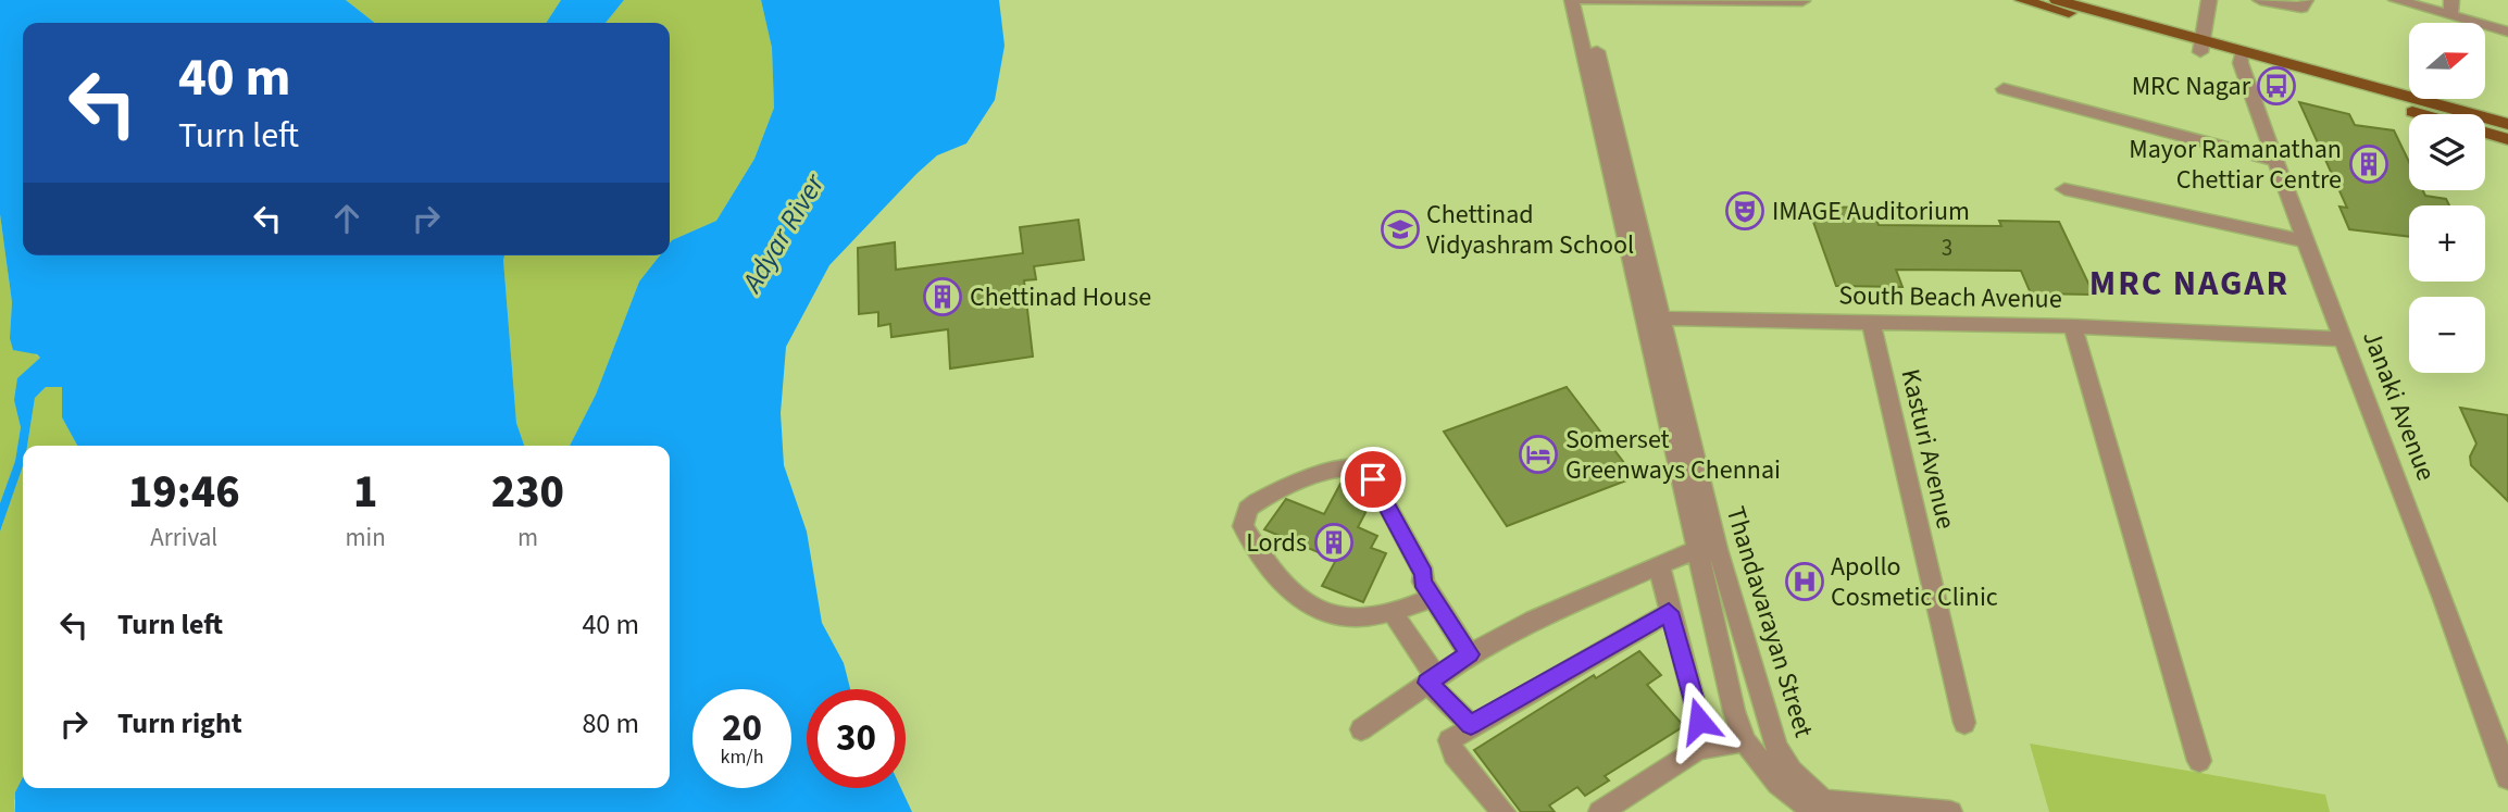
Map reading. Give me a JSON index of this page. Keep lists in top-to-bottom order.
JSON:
{
  "streets": {
    "street": [
      "South Beach Avenue",
      "Janaki Avenue",
      "Kasturi Avenue",
      "Thandavarayan Street"
    ]
  },
  "crossings": [
    ["South Beach Avenue", "Janaki Avenue"],
    ["South Beach Avenue", "Kasturi Avenue"],
    ["South Beach Avenue", "Thandavarayan Street"]
  ],
  "districts": ["MRC NAGAR"],
  "water": ["Adyar River"],
  "places": {
    "bus stop": ["MRC Nagar"],
    "building": ["Mayor Ramanathan Chettiar Centre", "Chettinad House", "Lords"],
    "theatre": ["IMAGE Auditorium"],
    "school or university": ["Chettinad Vidyashram School"],
    "hotel": ["Somerset Greenways Chennai"],
    "hospital": ["Apollo Cosmetic Clinic"]
  },
  "house_numbers": ["3"],
  "north": "right",
  "page": {
    "map_buttons": ["+", "−"],
    "turn": ["40 m", "Turn left"],
    "eta": [
      "19:46",
      "Arrival",
      "1",
      "min",
      "230",
      "m"
    ],
    "list": [
      {
        "name": "Turn left",
        "value": "40 m"
      },
      {
        "name": "Turn right",
        "value": "80 m"
      }
    ],
    "speed": "20 km/h",
    "limit": "30"
  }
}
